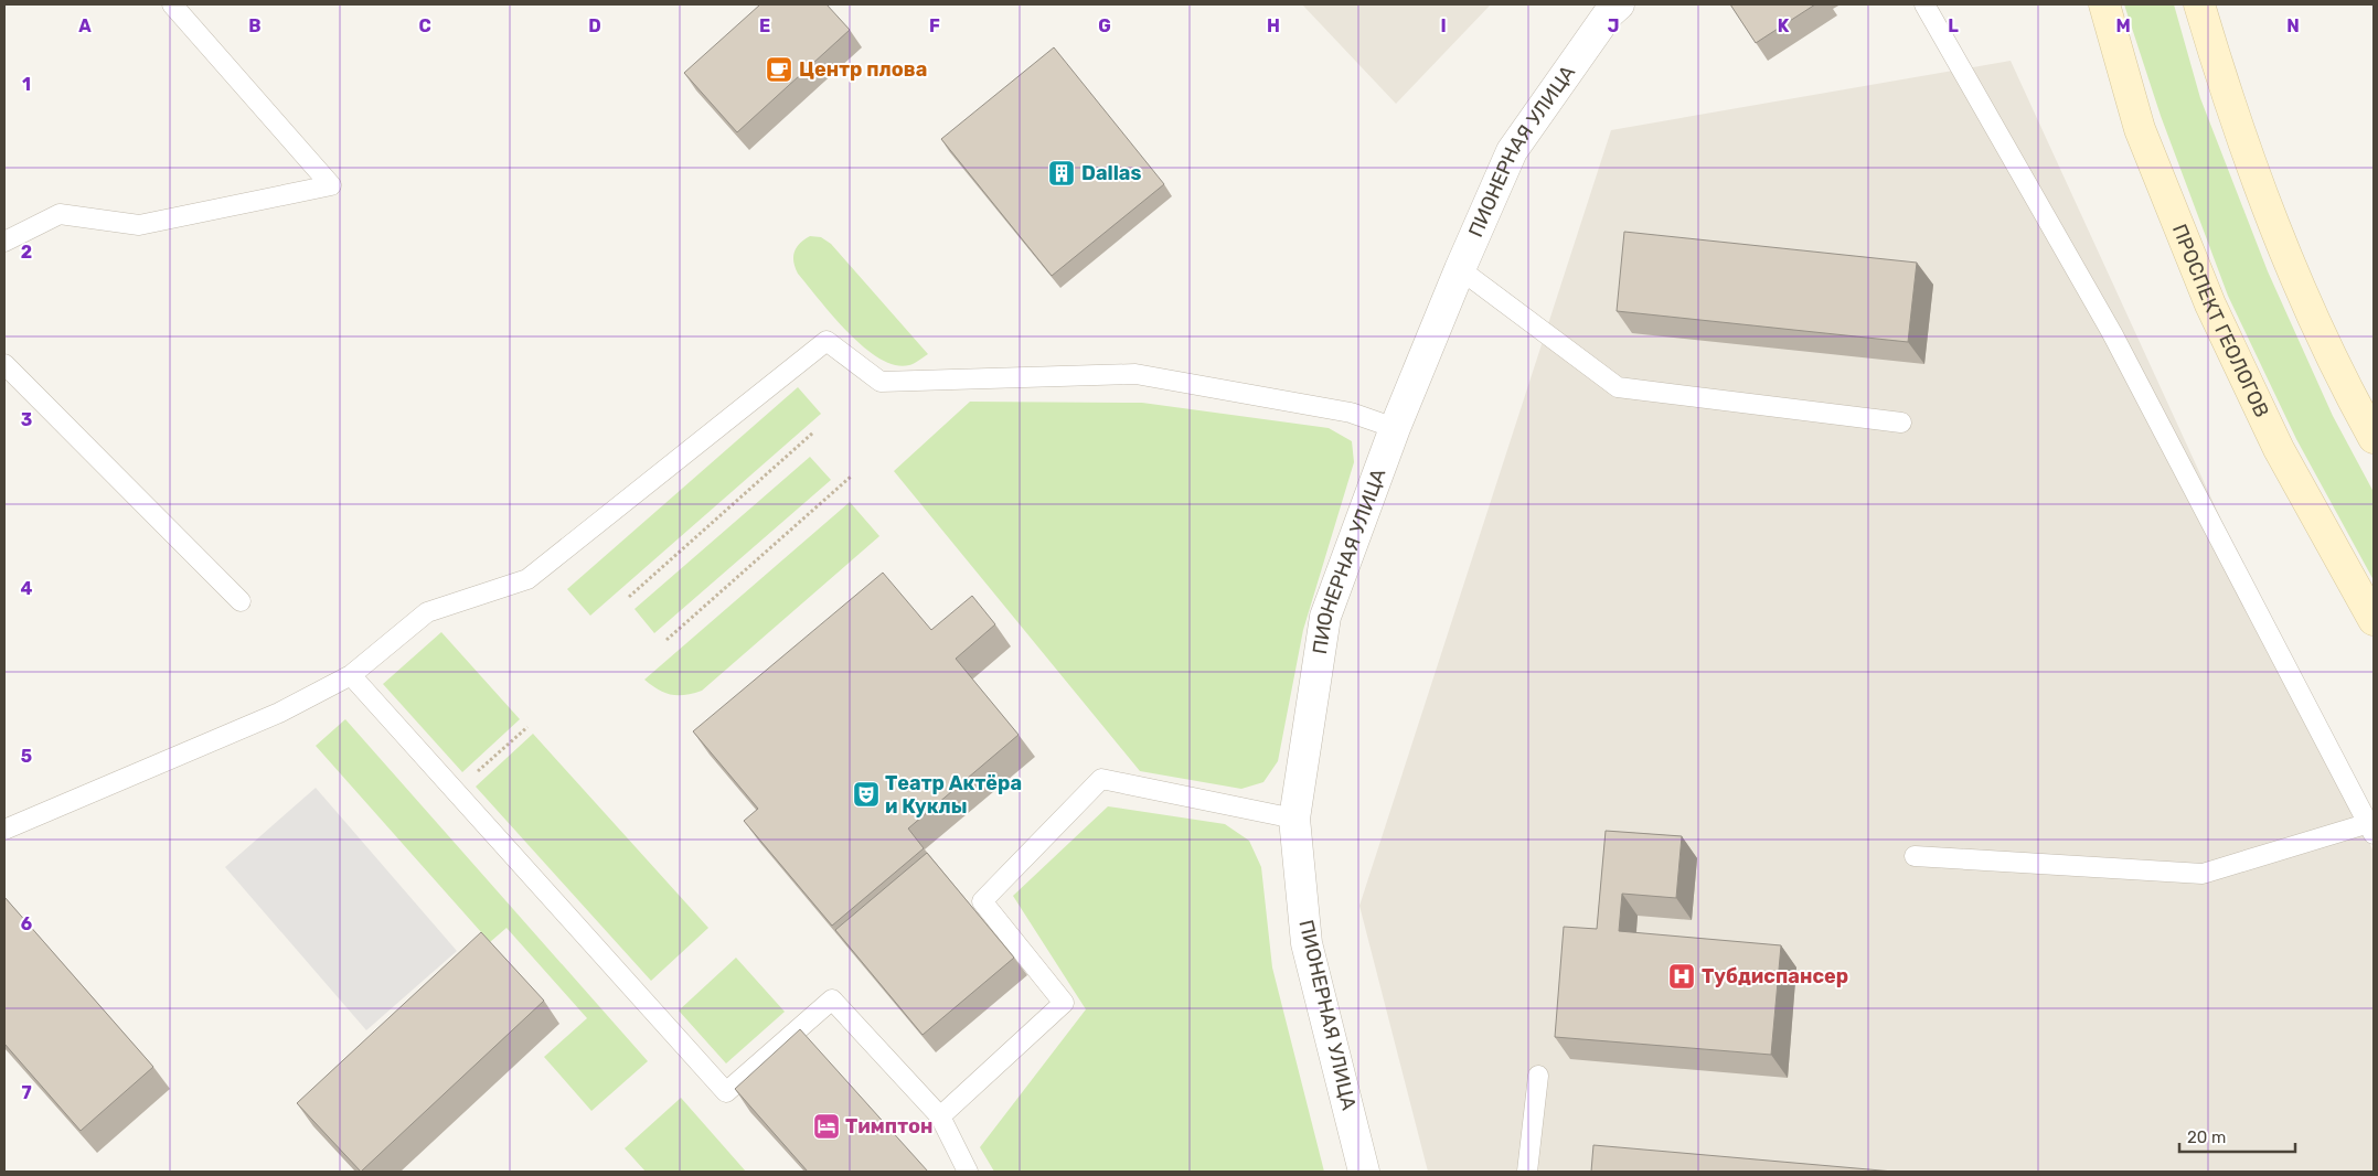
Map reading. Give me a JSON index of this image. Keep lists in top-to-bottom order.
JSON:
{
  "streets": {
    "main road": ["ПРОСПЕКТ ГЕОЛОГОВ"],
    "street": ["ПИОНЕРНАЯ УЛИЦА"]
  },
  "places": {
    "cafe": ["Центр плова"],
    "building": ["Dallas"],
    "theatre": ["Театр Актёра и Куклы"],
    "hospital": ["Тубдиспансер"],
    "hotel": ["Тимптон"]
  },
  "scale_bar": "20 m",
  "grid": {
    "columns": [
      "A",
      "B",
      "C",
      "D",
      "E",
      "F",
      "G",
      "H",
      "I",
      "J",
      "K",
      "L",
      "M",
      "N"
    ],
    "rows": [
      "1",
      "2",
      "3",
      "4",
      "5",
      "6",
      "7"
    ]
  }
}
